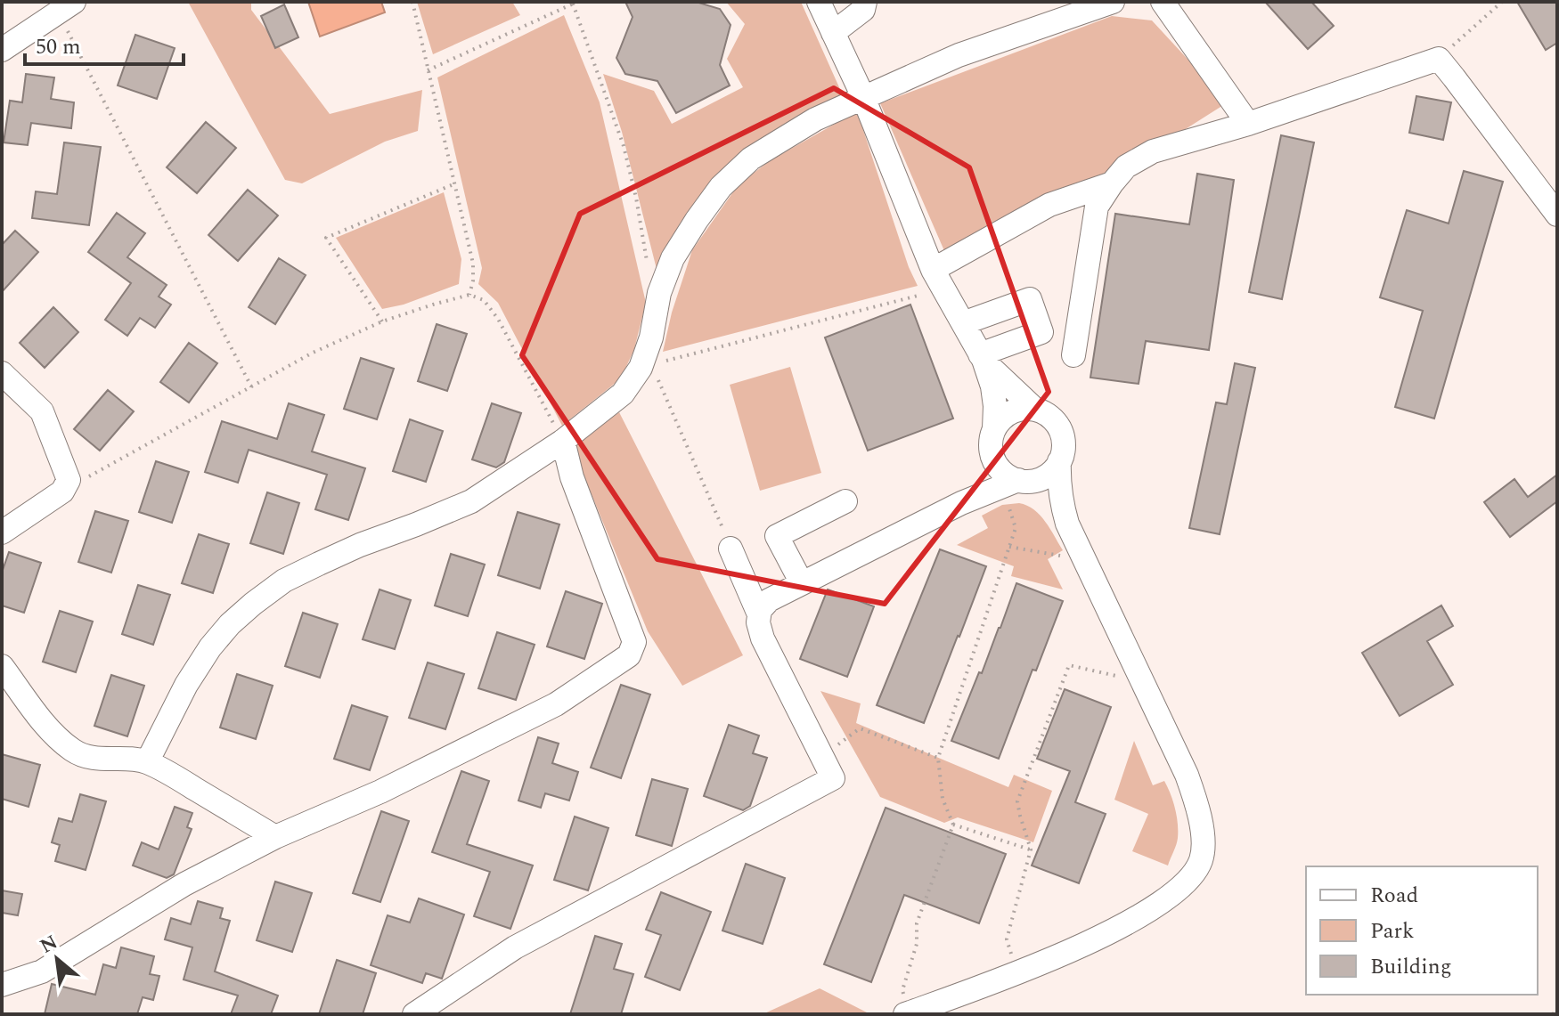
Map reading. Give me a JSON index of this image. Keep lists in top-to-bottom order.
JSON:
{
  "legend": ["Road", "Park", "Building"],
  "scale_bar": "50 m",
  "north": "top left"
}
